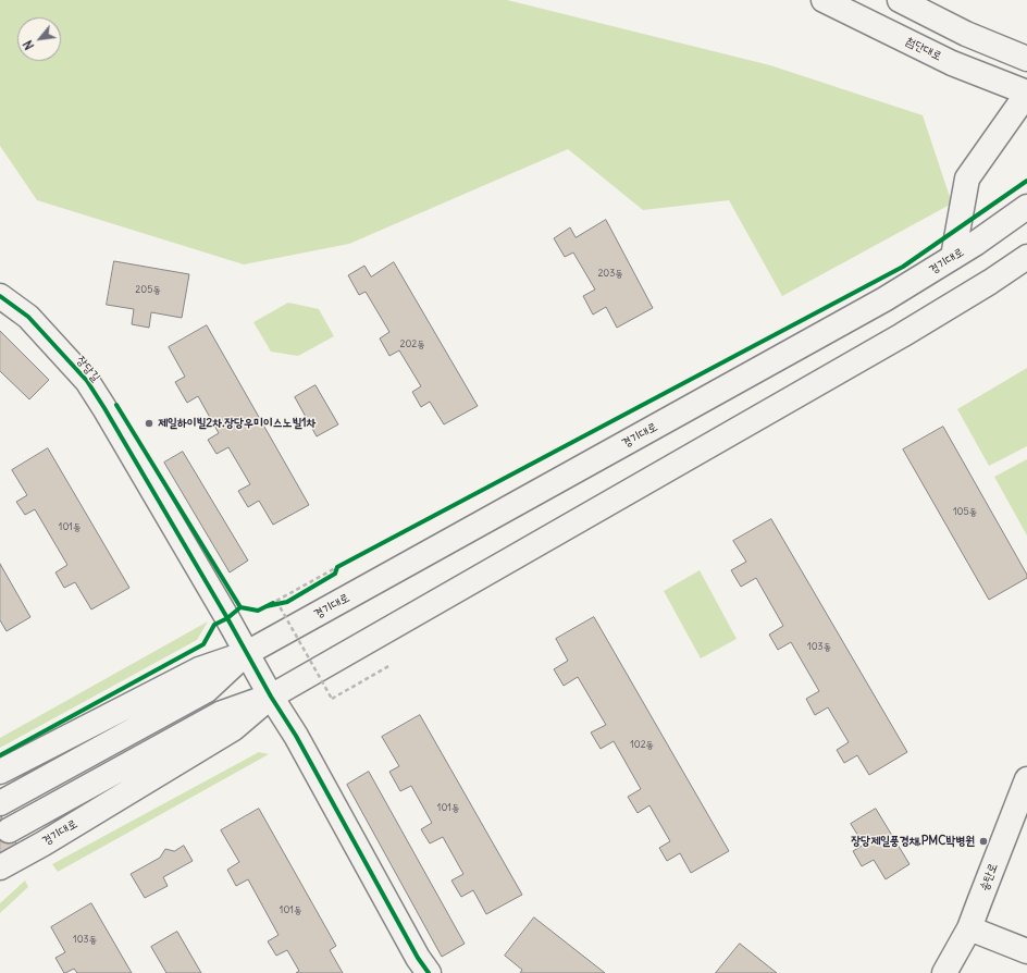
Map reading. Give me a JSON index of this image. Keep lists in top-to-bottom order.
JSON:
{
  "streets": {
    "main road": [
      "첨단대로",
      "경기대로",
      "장당길",
      "송탄로"
    ]
  },
  "crossings": [
    ["경기대로", "장당길"]
  ],
  "places": ["제일하이빌2차.장당우미이스노빌1차", "장당제일풍경채.PMC박병원"],
  "house_numbers": [
    "203동",
    "205동",
    "202동",
    "105동",
    "101동",
    "103동",
    "102동",
    "101동",
    "101동",
    "103동"
  ],
  "north": "bottom left"
}
